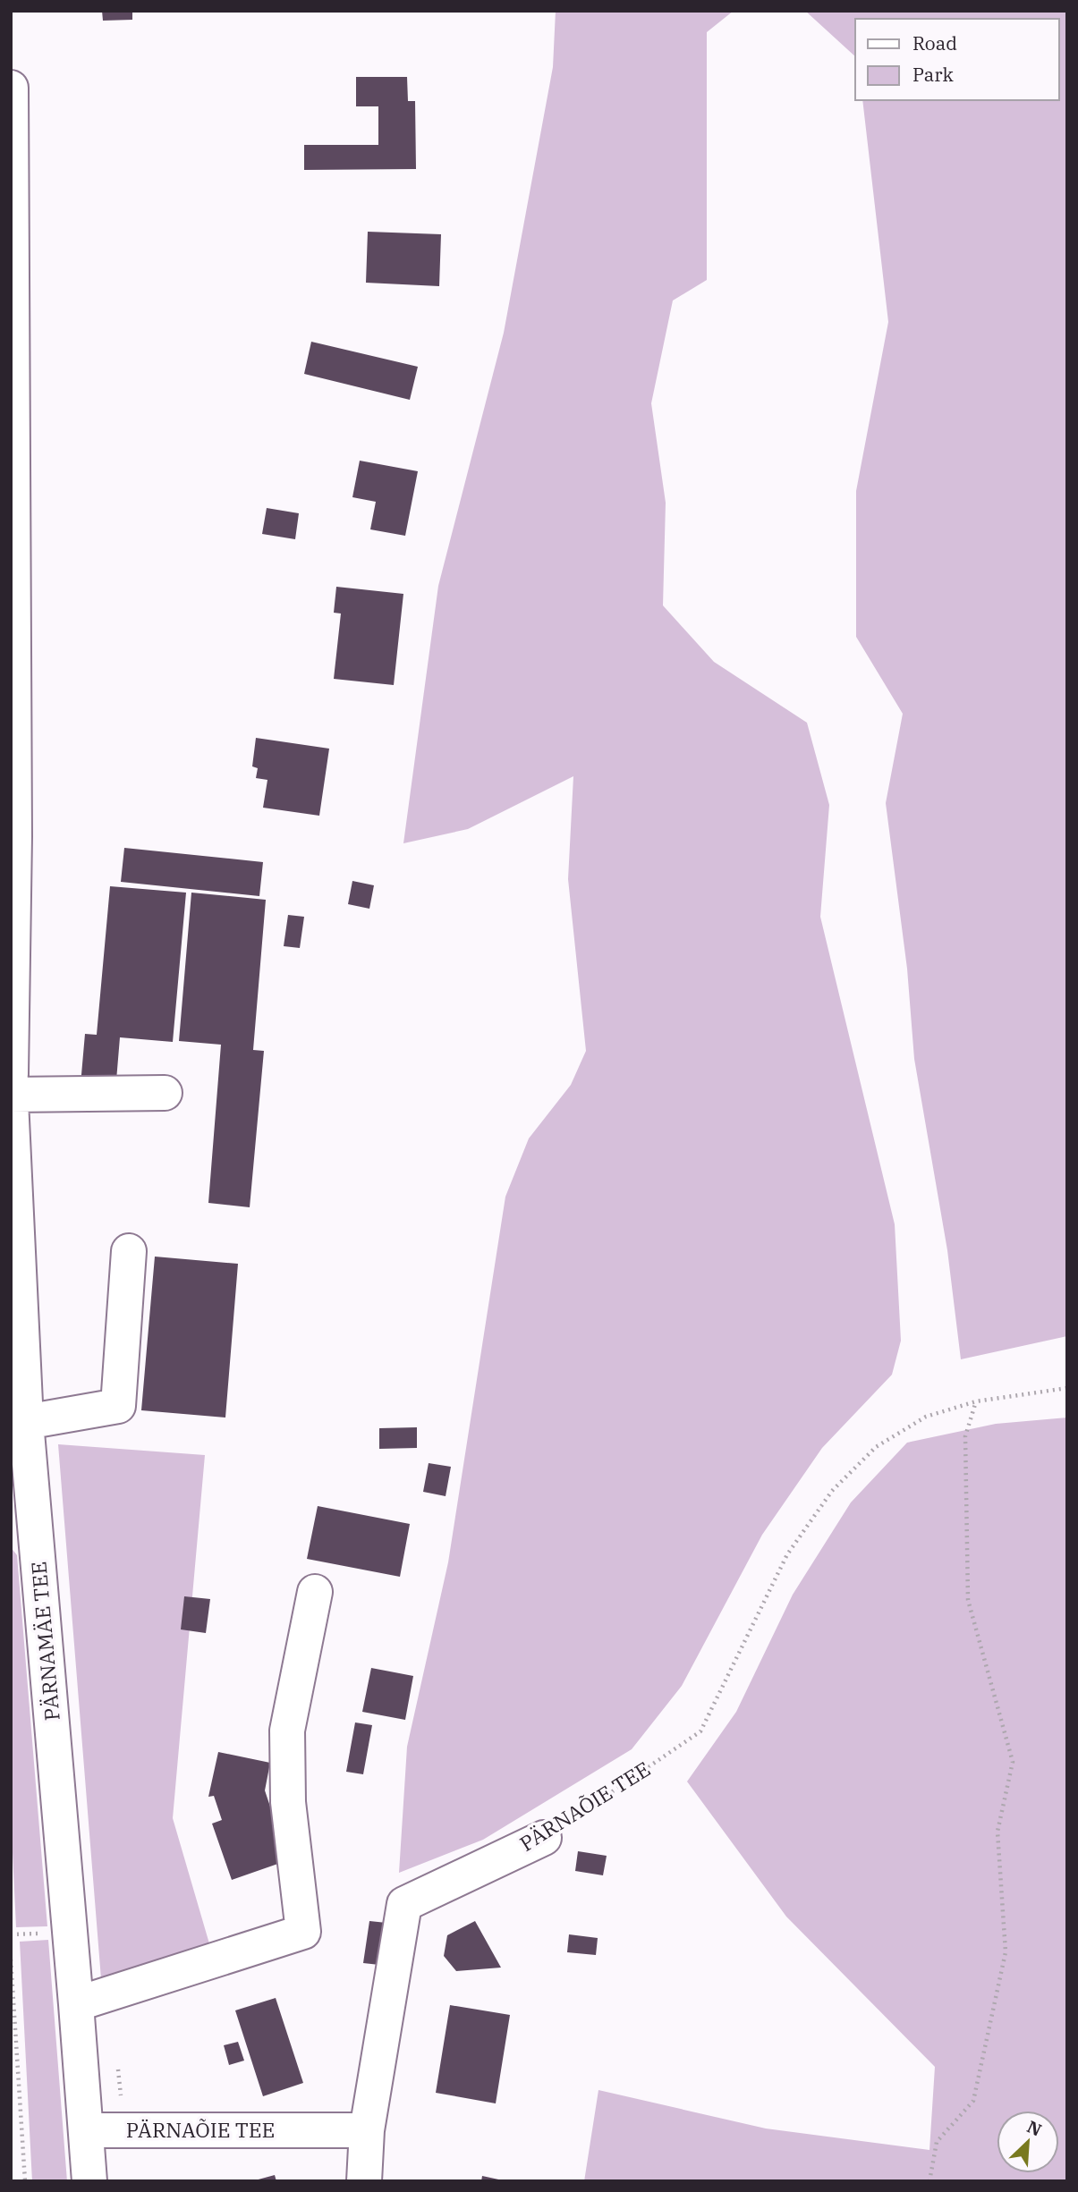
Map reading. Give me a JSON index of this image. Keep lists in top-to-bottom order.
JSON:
{
  "streets": {
    "street": ["PÄRNAMÄE TEE", "PÄRNAÕIE TEE"]
  },
  "crossings": [
    ["PÄRNAMÄE TEE", "PÄRNAÕIE TEE"]
  ],
  "legend": ["Road", "Park"],
  "north": "top right"
}
